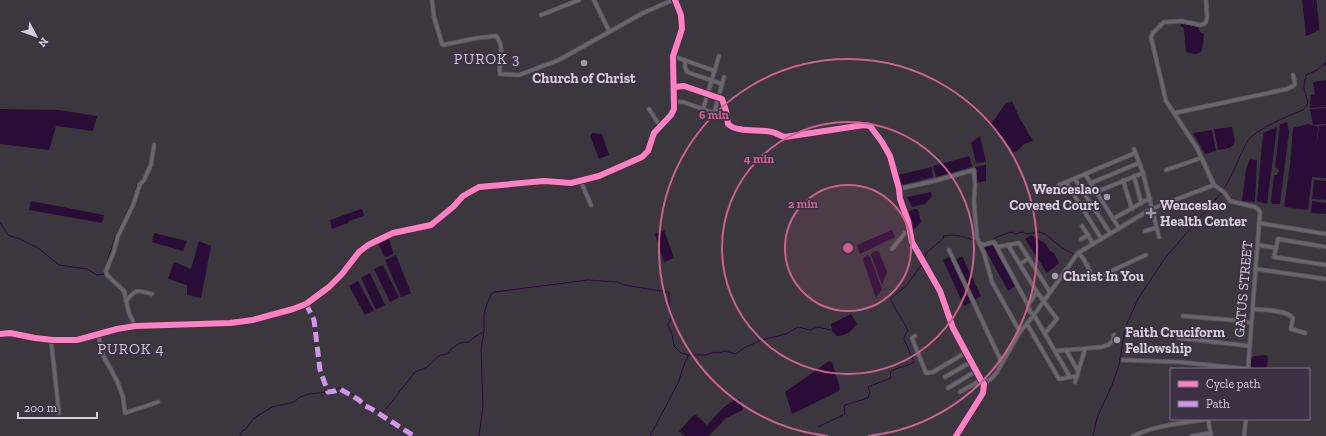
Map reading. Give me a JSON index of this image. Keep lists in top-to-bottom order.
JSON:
{
  "streets": {
    "street": ["GATUS STREET"]
  },
  "districts": ["PUROK 3", "PUROK 4"],
  "places": {
    "other": [
      "Church of Christ",
      "Wenceslao Covered Court",
      "Christ In You",
      "Faith Cruciform Fellowship"
    ],
    "health": ["Wenceslao Health Center"]
  },
  "legend": ["Cycle path", "Path"],
  "scale_bar": "200 m",
  "north": "bottom right",
  "rings": ["6 min", "4 min", "2 min"]
}
